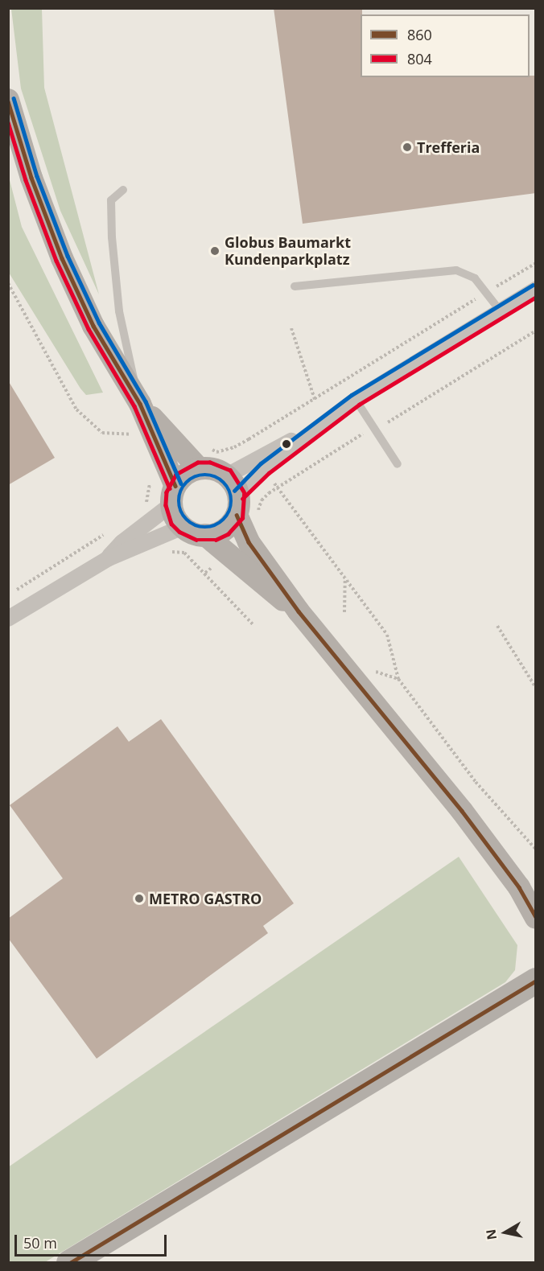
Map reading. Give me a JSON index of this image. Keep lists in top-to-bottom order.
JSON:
{
  "places": ["Trefferia", "Globus Baumarkt Kundenparkplatz", "METRO GASTRO"],
  "lines": ["transit line 860", "transit line 804"],
  "legend": ["860", "804"],
  "scale_bar": "50 m",
  "north": "left"
}
